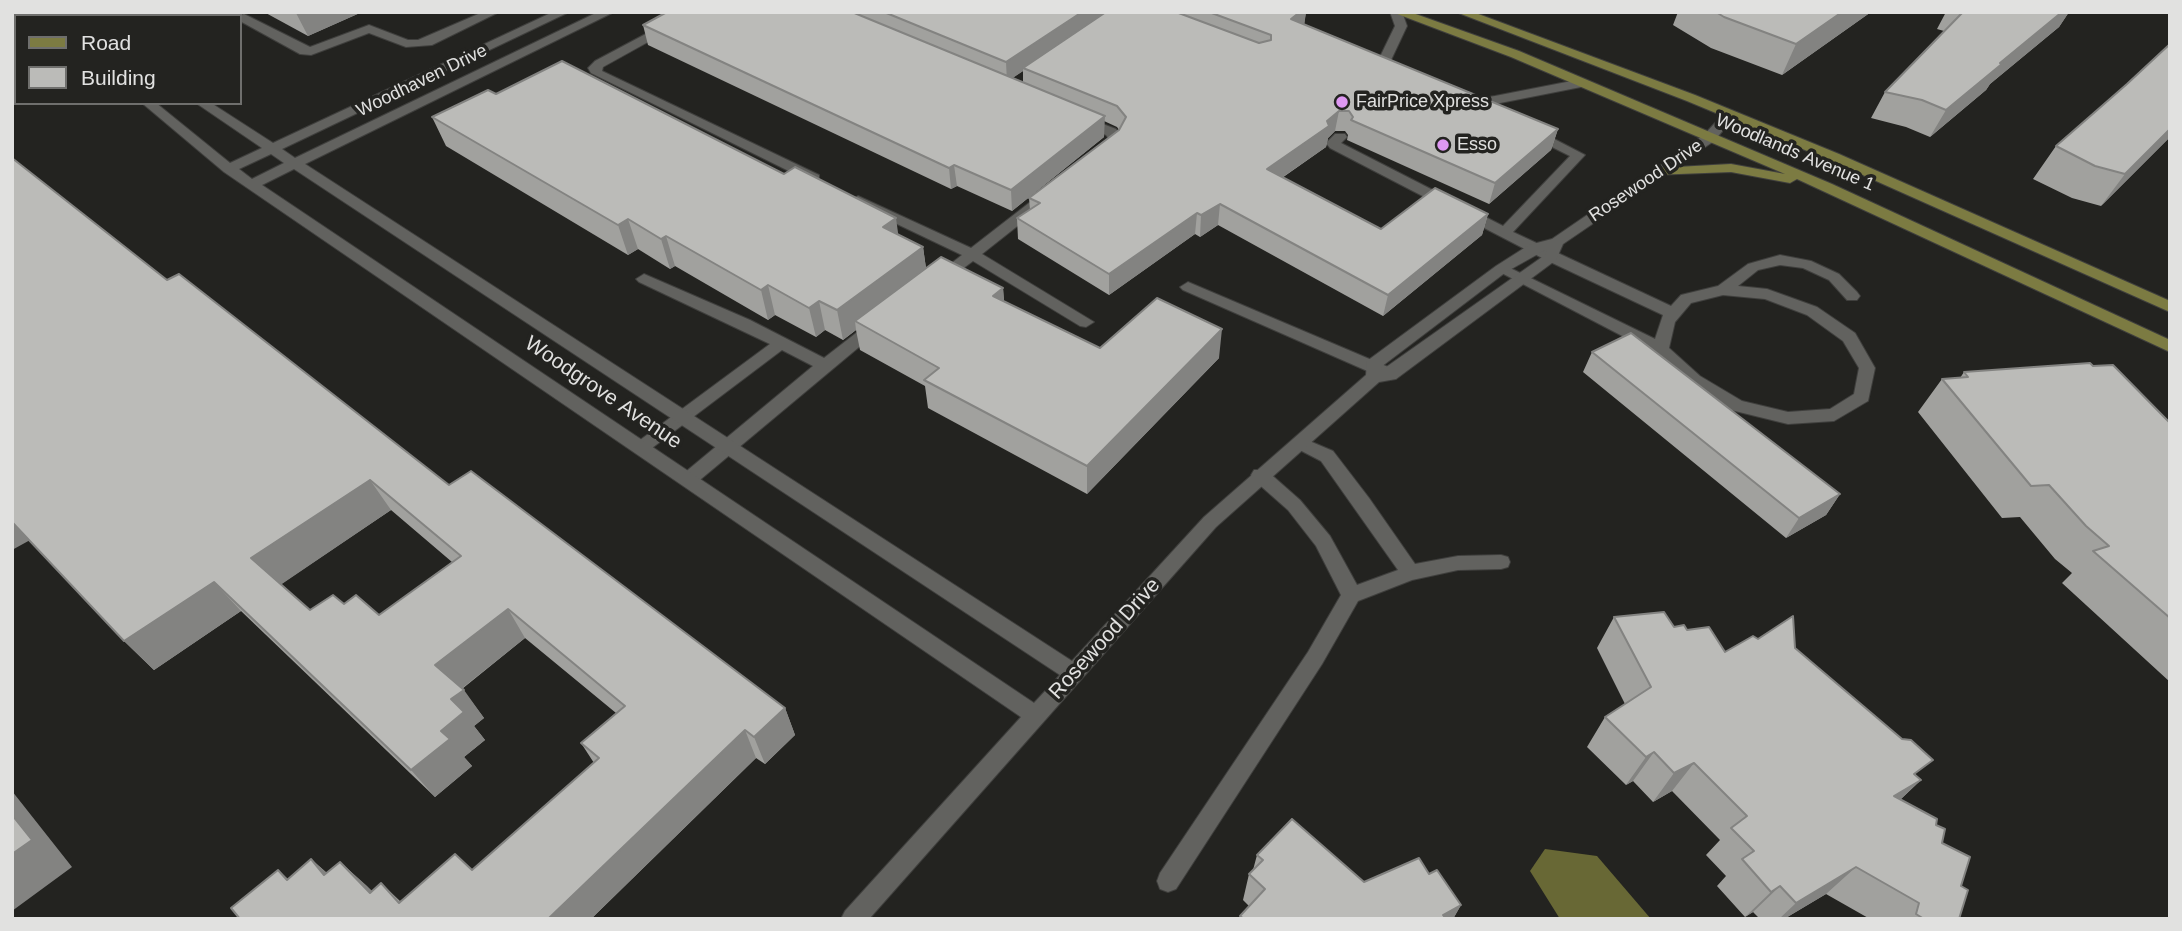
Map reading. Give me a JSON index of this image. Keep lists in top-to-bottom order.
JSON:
{
  "streets": {
    "main road": ["Woodlands Avenue 1"],
    "street": ["Woodhaven Drive", "Rosewood Drive", "Woodgrove Avenue"]
  },
  "crossings": [
    ["Woodhaven Drive", "Woodgrove Avenue"],
    ["Woodlands Avenue 1", "Rosewood Drive"],
    ["Rosewood Drive", "Woodgrove Avenue"]
  ],
  "places": ["FairPrice Xpress", "Esso"],
  "legend": ["Road", "Building"]
}
